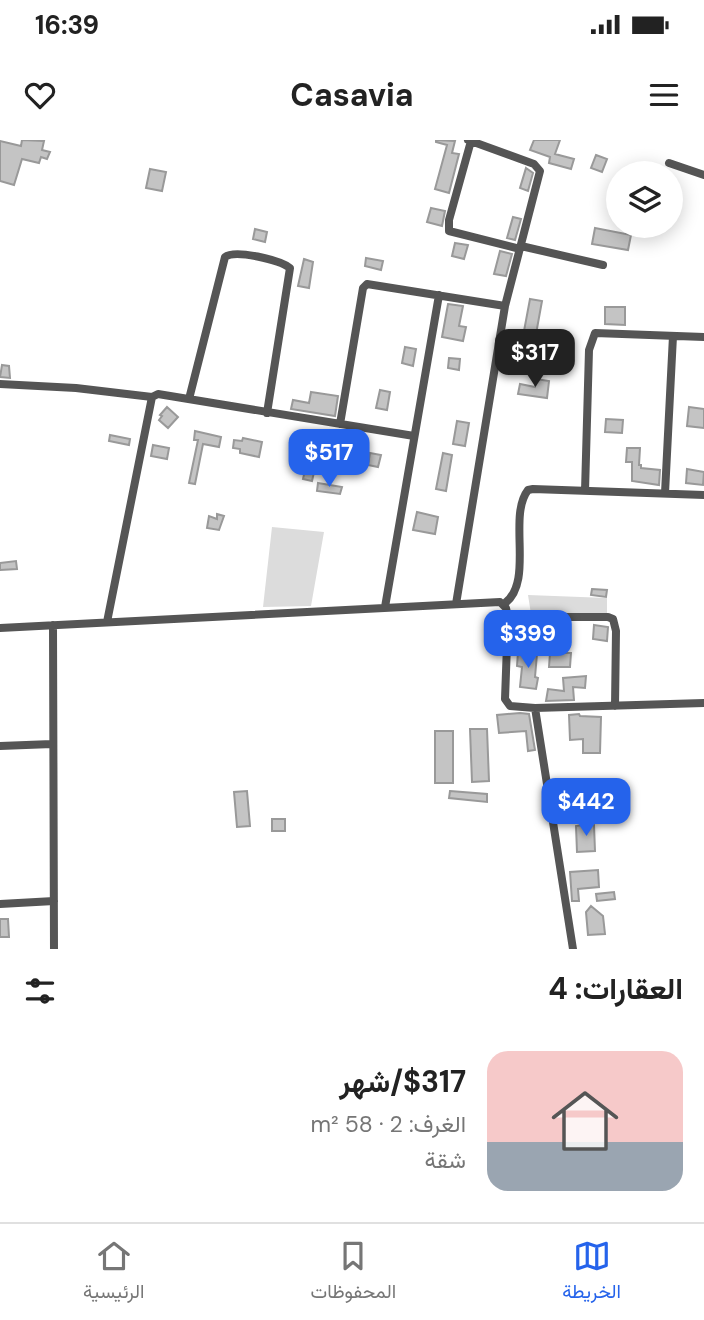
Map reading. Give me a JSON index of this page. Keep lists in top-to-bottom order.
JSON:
{
  "page": {
    "status": "16:39",
    "header": "Casavia",
    "price": [
      "$317",
      "$517",
      "$399",
      "$442"
    ],
    "heading": "العقارات: 4",
    "list": [
      {
        "name": "$317/شهر",
        "note": "الغرف: 2 · 58 m² · شقة"
      }
    ],
    "tabs": ["الخريطة", "المحفوظات", "الرئيسية"]
  }
}
